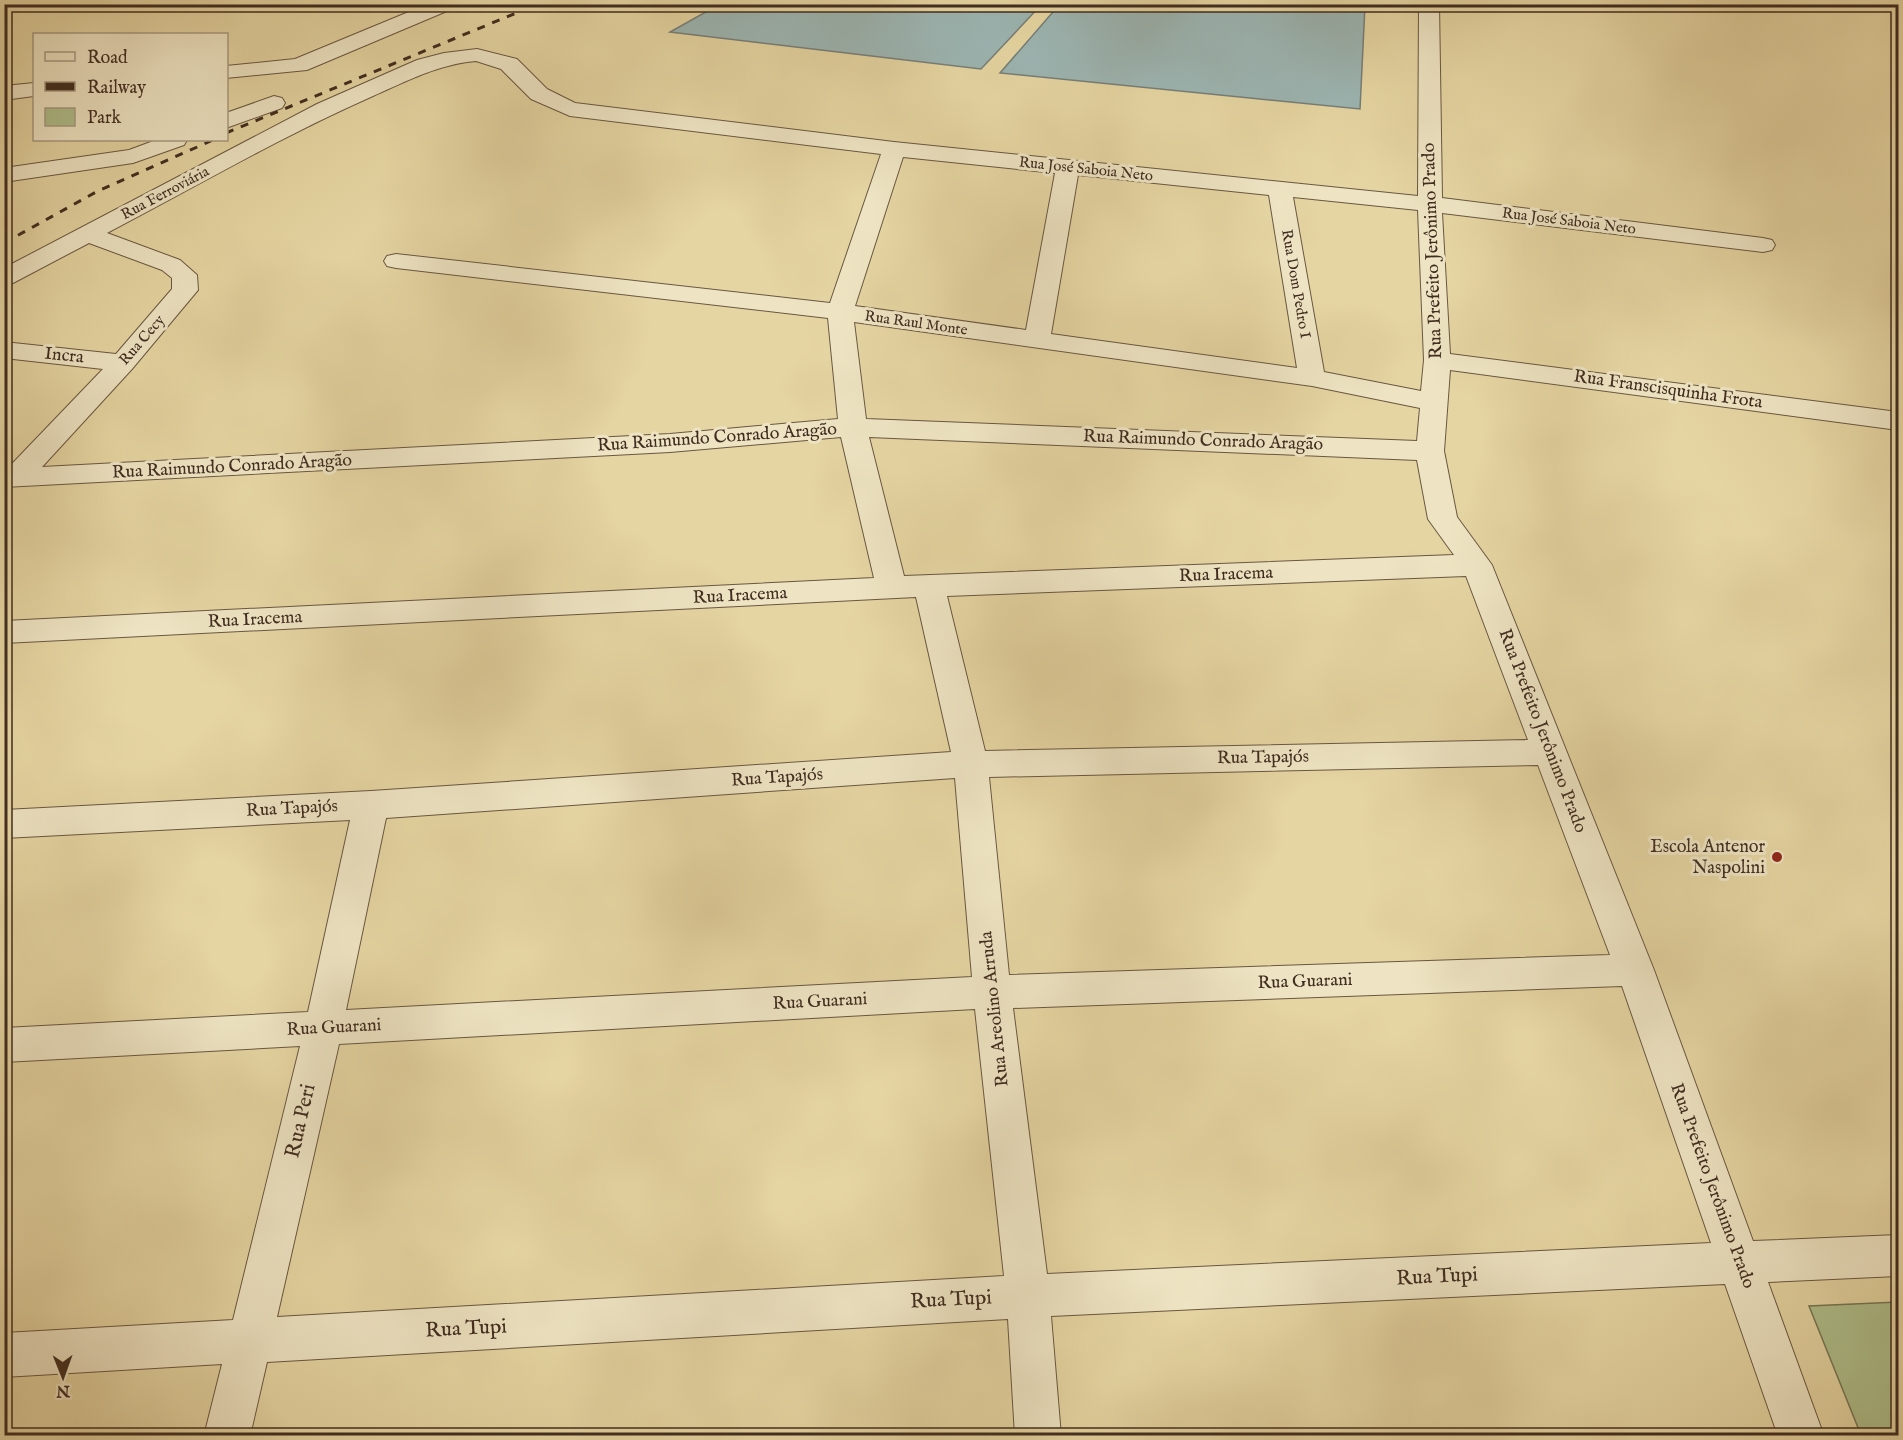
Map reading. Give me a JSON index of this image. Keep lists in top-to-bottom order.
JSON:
{
  "streets": {
    "street": [
      "Rua José Saboia Neto",
      "Rua Ferroviária",
      "Rua Prefeito Jerônimo Prado",
      "Rua Dom Pedro I",
      "Rua Raul Monte",
      "Rua Cecy",
      "Incra",
      "Rua Franscisquinha Frota",
      "Rua Raimundo Conrado Aragão",
      "Rua Iracema",
      "Rua Tapajós",
      "Rua Guarani",
      "Rua Areolino Arruda",
      "Rua Peri",
      "Rua Tupi"
    ]
  },
  "crossings": [
    ["Rua José Saboia Neto", "Rua Ferroviária"],
    ["Rua José Saboia Neto", "Rua Prefeito Jerônimo Prado"],
    ["Rua José Saboia Neto", "Rua Dom Pedro I"],
    ["Rua Ferroviária", "Rua Cecy"],
    ["Rua Prefeito Jerônimo Prado", "Rua Raul Monte"],
    ["Rua Prefeito Jerônimo Prado", "Rua Franscisquinha Frota"],
    ["Rua Prefeito Jerônimo Prado", "Rua Raimundo Conrado Aragão"],
    ["Rua Prefeito Jerônimo Prado", "Rua Iracema"],
    ["Rua Prefeito Jerônimo Prado", "Rua Tapajós"],
    ["Rua Prefeito Jerônimo Prado", "Rua Guarani"],
    ["Rua Prefeito Jerônimo Prado", "Rua Tupi"],
    ["Rua Dom Pedro I", "Rua Raul Monte"],
    ["Rua Cecy", "Incra"],
    ["Rua Cecy", "Rua Raimundo Conrado Aragão"],
    ["Rua Iracema", "Rua Areolino Arruda"],
    ["Rua Tapajós", "Rua Areolino Arruda"],
    ["Rua Tapajós", "Rua Peri"],
    ["Rua Guarani", "Rua Areolino Arruda"],
    ["Rua Guarani", "Rua Peri"],
    ["Rua Areolino Arruda", "Rua Tupi"],
    ["Rua Peri", "Rua Tupi"]
  ],
  "places": ["Escola Antenor Naspolini"],
  "legend": ["Road", "Railway", "Park"],
  "north": "bottom"
}
